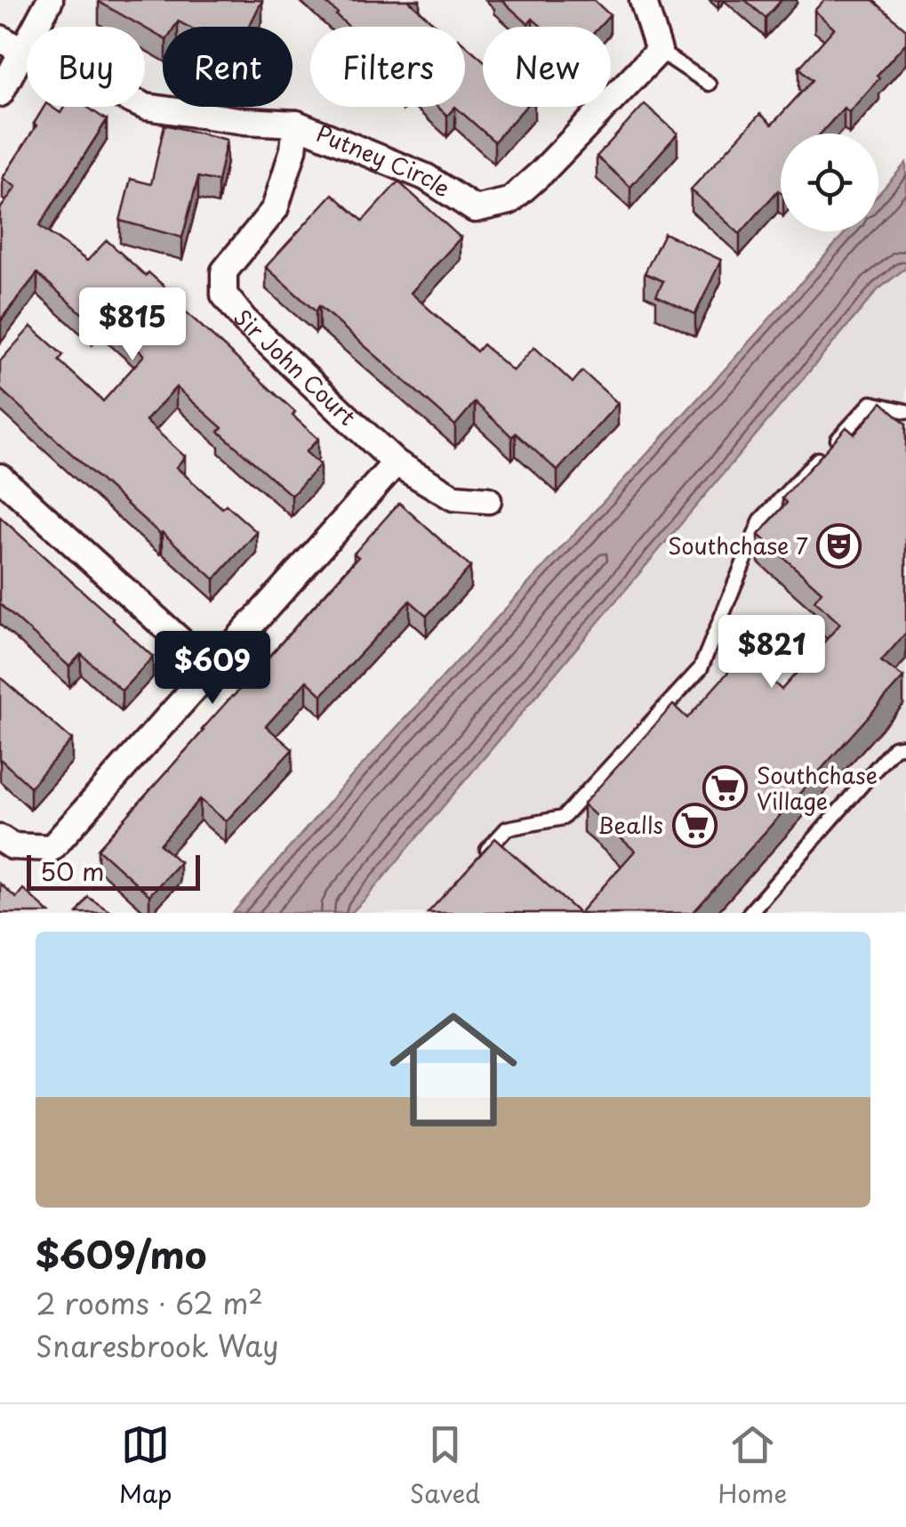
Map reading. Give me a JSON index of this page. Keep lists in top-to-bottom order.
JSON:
{
  "streets": {
    "street": ["Putney Circle", "Sir John Court"]
  },
  "crossings": [
    ["Putney Circle", "Sir John Court"]
  ],
  "places": {
    "theatre": ["Southchase 7"],
    "supermarket": ["Southchase Village", "Bealls"]
  },
  "scale_bar": "50 m",
  "page": {
    "chip": [
      "Buy",
      "Rent",
      "Filters",
      "New"
    ],
    "price": ["$815", "$821", "$609"],
    "scale": "50 m",
    "list": [
      {
        "name": "$609/mo",
        "note": "2 rooms · 62 m² · Snaresbrook Way"
      }
    ],
    "tabs": ["Map", "Saved", "Home"]
  }
}
